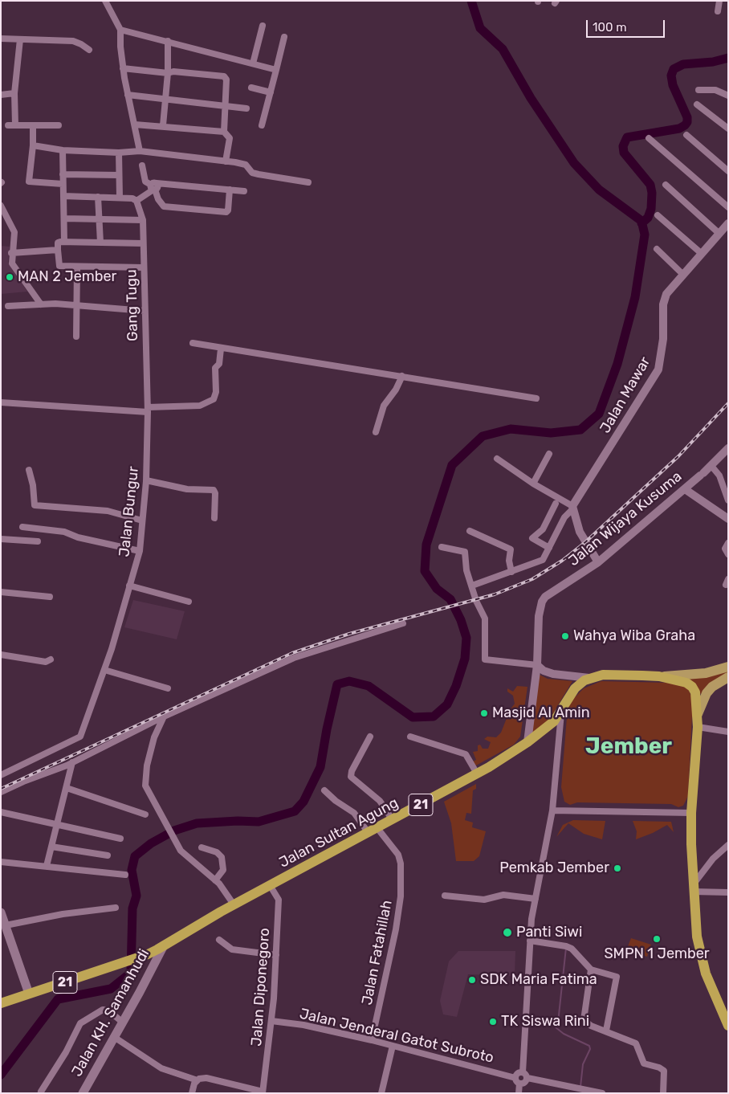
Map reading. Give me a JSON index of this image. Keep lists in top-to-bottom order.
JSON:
{
  "streets": {
    "highway": ["21", "Jalan Sultan Agung"],
    "main road": ["Jalan KH. Samanhudi"],
    "street": [
      "Gang Tugu",
      "Jalan Mawar",
      "Jalan Bungur",
      "Jalan Wijaya Kusuma",
      "Jalan Fatahillah",
      "Jalan Diponegoro",
      "Jalan Jenderal Gatot Subroto"
    ]
  },
  "crossings": [
    ["Gang Tugu", "Jalan Bungur"],
    ["Jalan Wijaya Kusuma", "Jalan Sultan Agung"],
    ["21", "Jalan Sultan Agung"],
    ["Jalan Sultan Agung", "Jalan Fatahillah"],
    ["Jalan Sultan Agung", "Jalan Diponegoro"],
    ["Jalan Sultan Agung", "Jalan KH. Samanhudi"],
    ["Jalan Fatahillah", "Jalan Jenderal Gatot Subroto"],
    ["Jalan Diponegoro", "Jalan Jenderal Gatot Subroto"]
  ],
  "districts": ["Jember"],
  "places": [
    "MAN 2 Jember",
    "Wahya Wiba Graha",
    "Masjid Al Amin",
    "Pemkab Jember",
    "Panti Siwi",
    "SMPN 1 Jember",
    "SDK Maria Fatima",
    "TK Siswa Rini"
  ],
  "scale_bar": "100 m"
}
